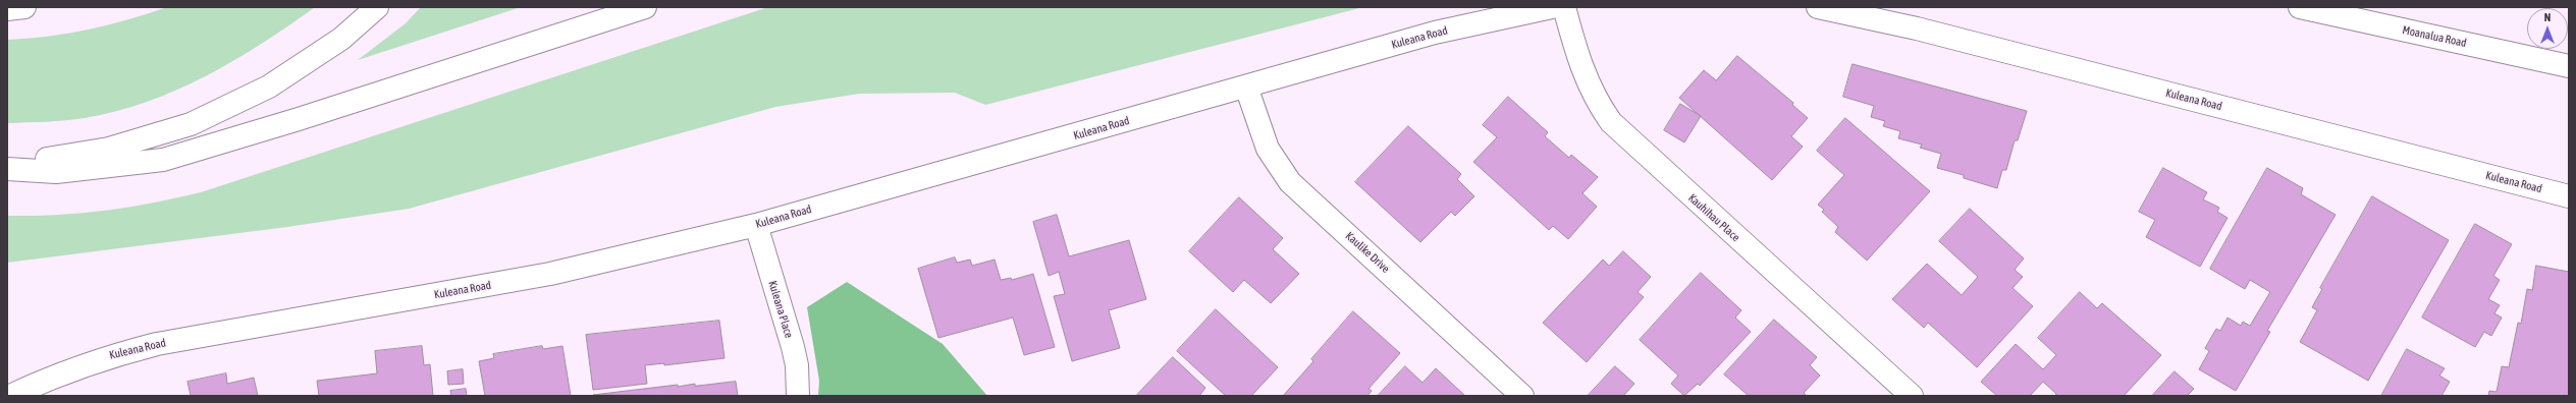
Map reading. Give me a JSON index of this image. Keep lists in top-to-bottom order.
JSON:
{
  "streets": {
    "main road": [
      "Moanalua Road",
      "Kuleana Road",
      "Kauhihau Place",
      "Kaulike Drive",
      "Kuleana Place"
    ]
  },
  "crossings": [
    ["Kuleana Road", "Kaulike Drive"],
    ["Kuleana Road", "Kuleana Place"]
  ],
  "north": "top"
}
